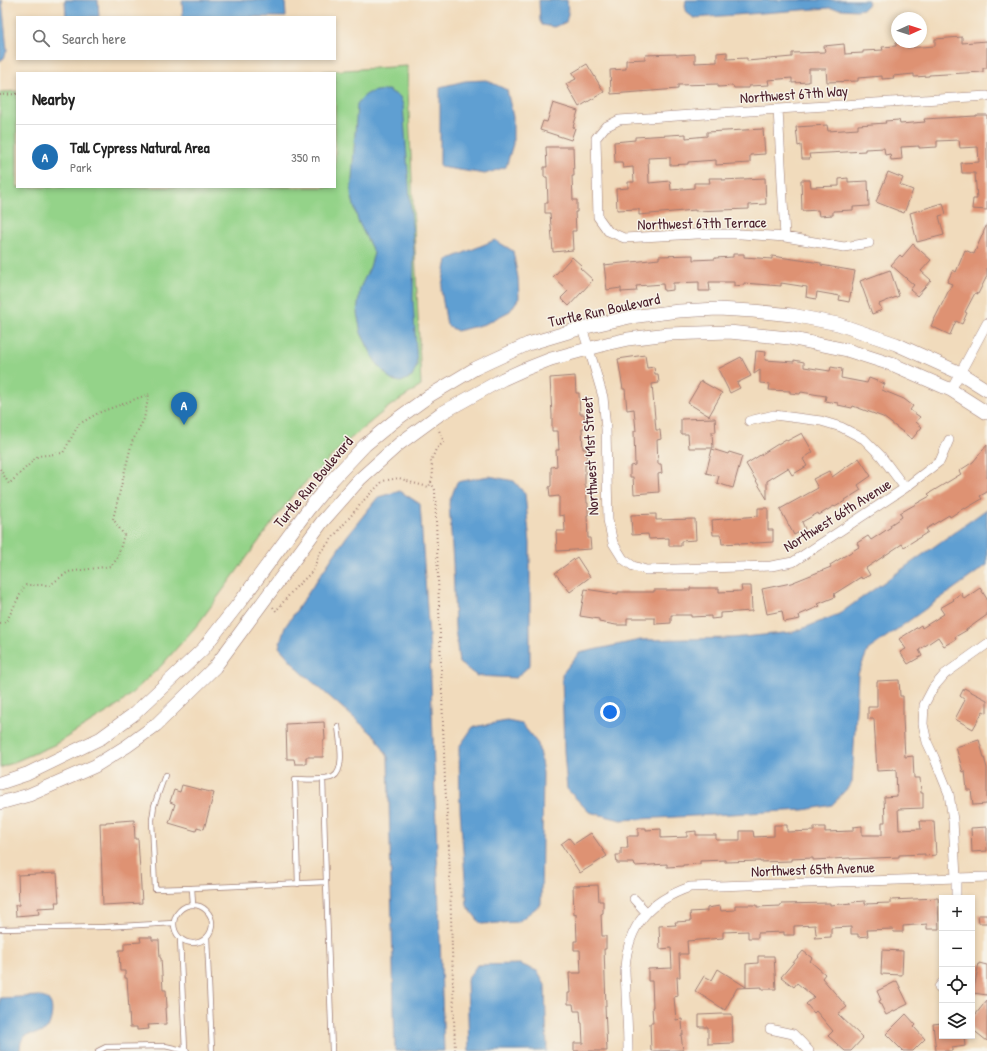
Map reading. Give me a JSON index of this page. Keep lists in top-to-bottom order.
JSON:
{
  "streets": {
    "street": [
      "Northwest 67th Way",
      "Northwest 67th Terrace",
      "Turtle Run Boulevard",
      "Northwest 41st Street",
      "Northwest 66th Avenue",
      "Northwest 65th Avenue"
    ]
  },
  "crossings": [
    ["Northwest 67th Way", "Northwest 67th Terrace"],
    ["Turtle Run Boulevard", "Northwest 41st Street"],
    ["Northwest 41st Street", "Northwest 66th Avenue"]
  ],
  "north": "right",
  "page": {
    "search": "Search here",
    "heading": "Nearby",
    "list": [
      {
        "mark": "A",
        "name": "Tall Cypress Natural Area",
        "note": "Park",
        "value": "350 m"
      }
    ],
    "pins": "A",
    "map_buttons": ["+", "−"]
  }
}
